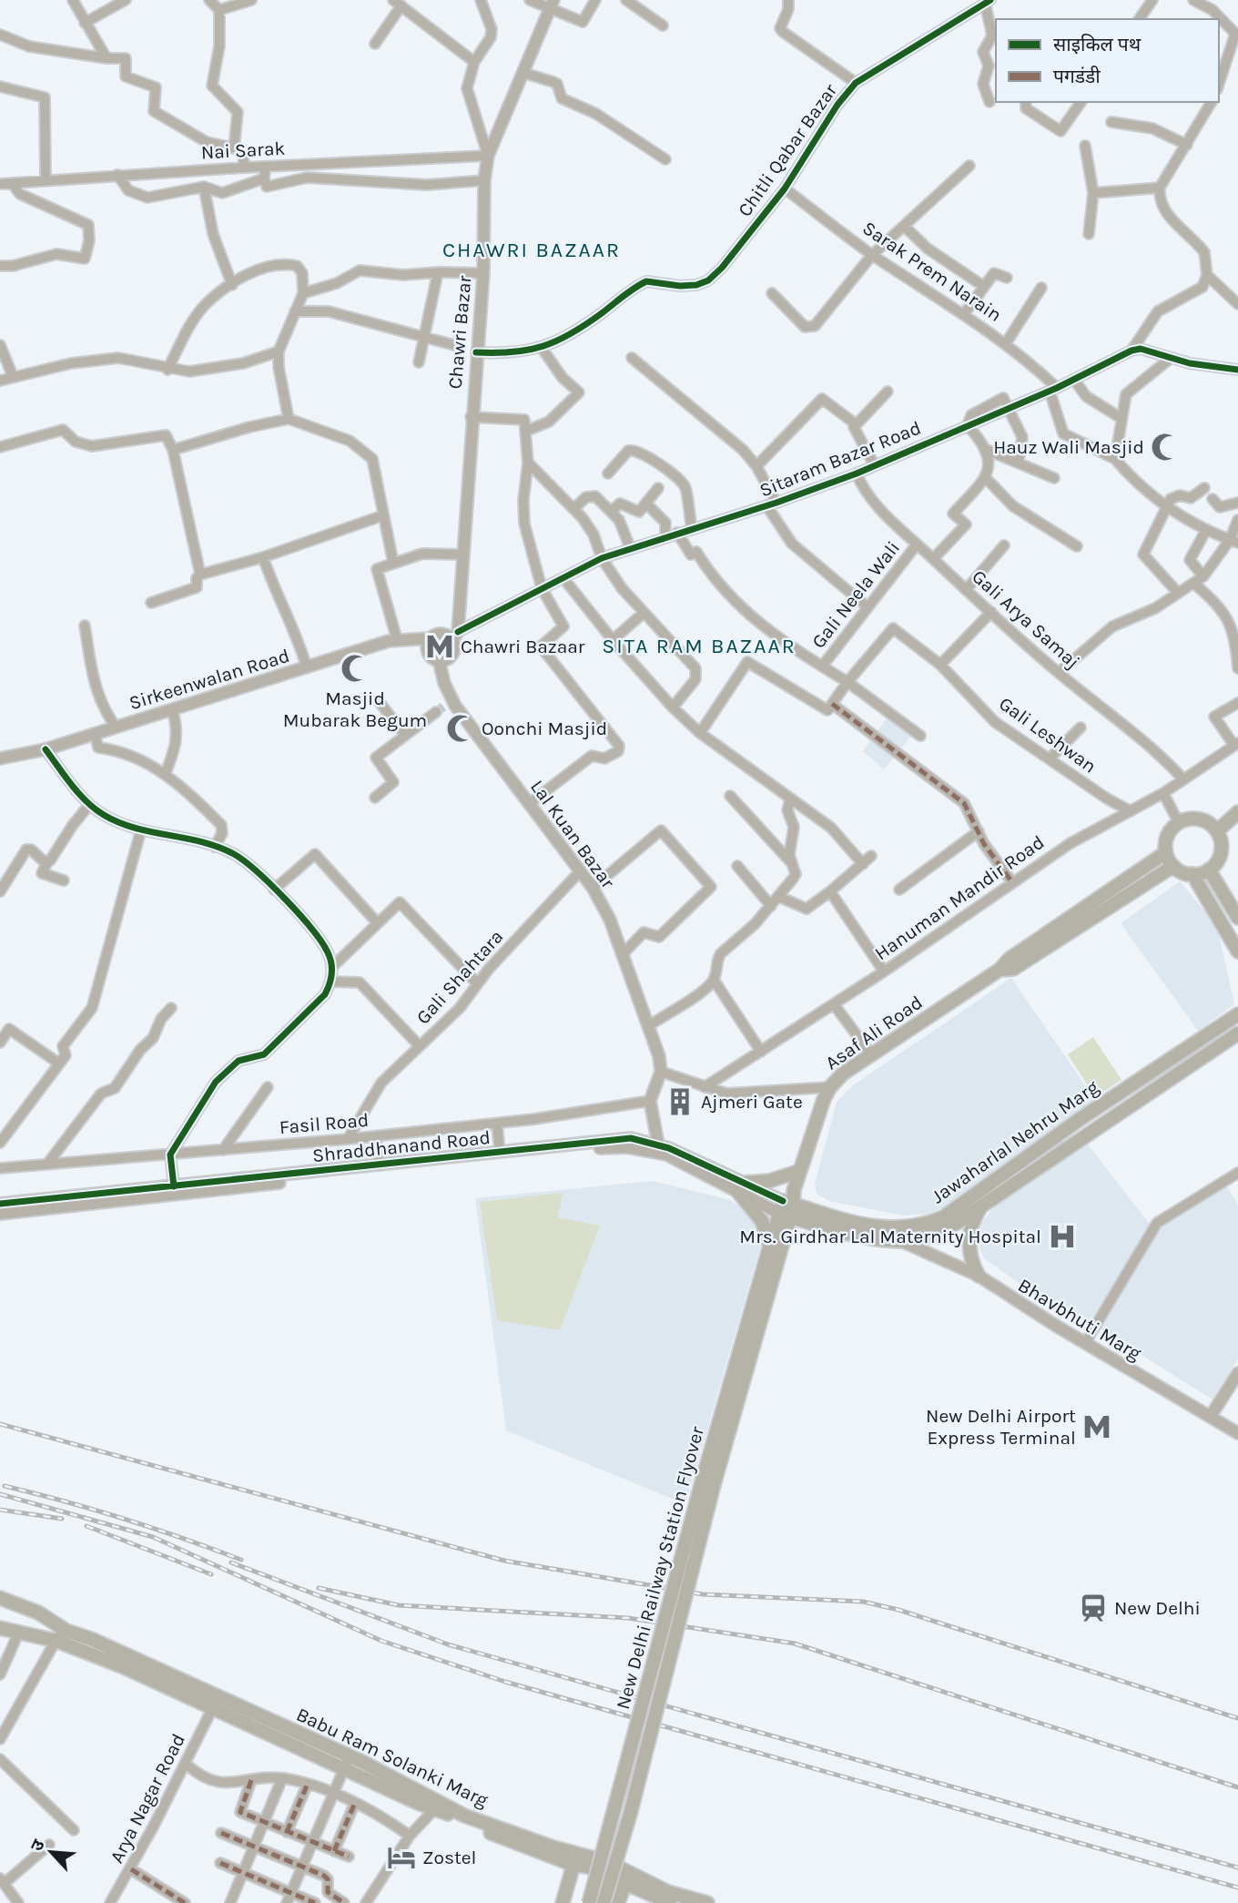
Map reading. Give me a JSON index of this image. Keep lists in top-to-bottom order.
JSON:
{
  "streets": {
    "main road": [
      "Asaf Ali Road",
      "Jawaharlal Nehru Marg",
      "New Delhi Railway Station Flyover",
      "Babu Ram Solanki Marg"
    ],
    "street": [
      "Nai Sarak",
      "Chitli Qabar Bazar",
      "Sarak Prem Narain",
      "Chawri Bazar",
      "Sitaram Bazar Road",
      "Gali Neela Wali",
      "Gali Arya Samaj",
      "Sirkeenwalan Road",
      "Gali Leshwan",
      "Lal Kuan Bazar",
      "Hanuman Mandir Road",
      "Gali Shahtara",
      "Fasil Road",
      "Shraddhanand Road",
      "Bhavbhuti Marg",
      "Arya Nagar Road"
    ]
  },
  "crossings": [
    ["Nai Sarak", "Chawri Bazar"],
    ["Chitli Qabar Bazar", "Sarak Prem Narain"],
    ["Chitli Qabar Bazar", "Chawri Bazar"],
    ["Sarak Prem Narain", "Sitaram Bazar Road"],
    ["Chawri Bazar", "Sitaram Bazar Road"],
    ["Chawri Bazar", "Sirkeenwalan Road"],
    ["Chawri Bazar", "Lal Kuan Bazar"],
    ["Sitaram Bazar Road", "Gali Arya Samaj"],
    ["Sitaram Bazar Road", "Sirkeenwalan Road"],
    ["Sitaram Bazar Road", "Lal Kuan Bazar"],
    ["Gali Neela Wali", "Gali Arya Samaj"],
    ["Gali Arya Samaj", "Hanuman Mandir Road"],
    ["Sirkeenwalan Road", "Lal Kuan Bazar"],
    ["Gali Leshwan", "Hanuman Mandir Road"],
    ["Lal Kuan Bazar", "Gali Shahtara"],
    ["Gali Shahtara", "Fasil Road"],
    ["Asaf Ali Road", "Jawaharlal Nehru Marg"],
    ["Asaf Ali Road", "Shraddhanand Road"],
    ["Asaf Ali Road", "New Delhi Railway Station Flyover"],
    ["Jawaharlal Nehru Marg", "Shraddhanand Road"],
    ["Jawaharlal Nehru Marg", "Bhavbhuti Marg"],
    ["Jawaharlal Nehru Marg", "New Delhi Railway Station Flyover"],
    ["Shraddhanand Road", "New Delhi Railway Station Flyover"],
    ["Babu Ram Solanki Marg", "Arya Nagar Road"]
  ],
  "districts": ["CHAWRI BAZAAR", "SITA RAM BAZAAR"],
  "places": {
    "mosque": ["Hauz Wali Masjid", "Masjid Mubarak Begum", "Oonchi Masjid"],
    "metro station": ["Chawri Bazaar", "New Delhi Airport Express Terminal"],
    "building": ["Ajmeri Gate"],
    "hospital": ["Mrs. Girdhar Lal Maternity Hospital"],
    "station": ["New Delhi"],
    "hotel": ["Zostel"]
  },
  "legend": ["साइकिल पथ", "पगडंडी"],
  "north": "top left"
}
